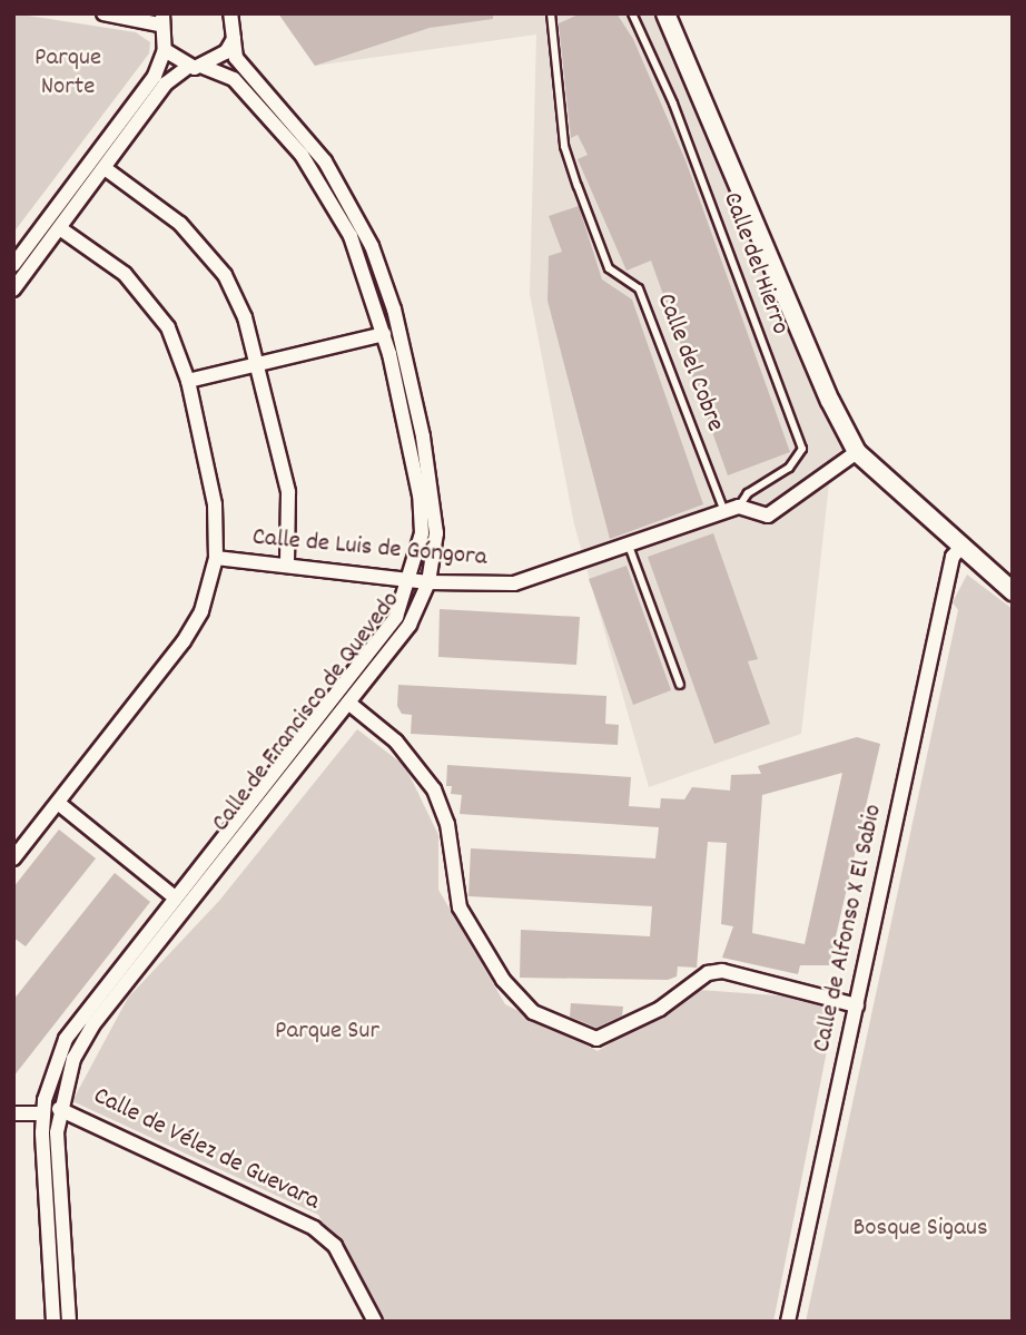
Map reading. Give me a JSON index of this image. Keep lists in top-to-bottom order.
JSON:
{
  "streets": {
    "street": [
      "Calle de Luis de Góngora",
      "Calle de Francisco de Quevedo",
      "Calle de Alfonso X El Sabio",
      "Calle de Vélez de Guevara"
    ],
    "lane": ["Calle del Hierro", "Calle del Cobre"]
  },
  "crossings": [
    ["Calle del Hierro", "Calle de Luis de Góngora"],
    ["Calle del Cobre", "Calle de Luis de Góngora"],
    ["Calle de Luis de Góngora", "Calle de Francisco de Quevedo"],
    ["Calle de Francisco de Quevedo", "Calle de Vélez de Guevara"]
  ],
  "parks": ["Parque Norte", "Parque Sur", "Bosque Sigaus"]
}
